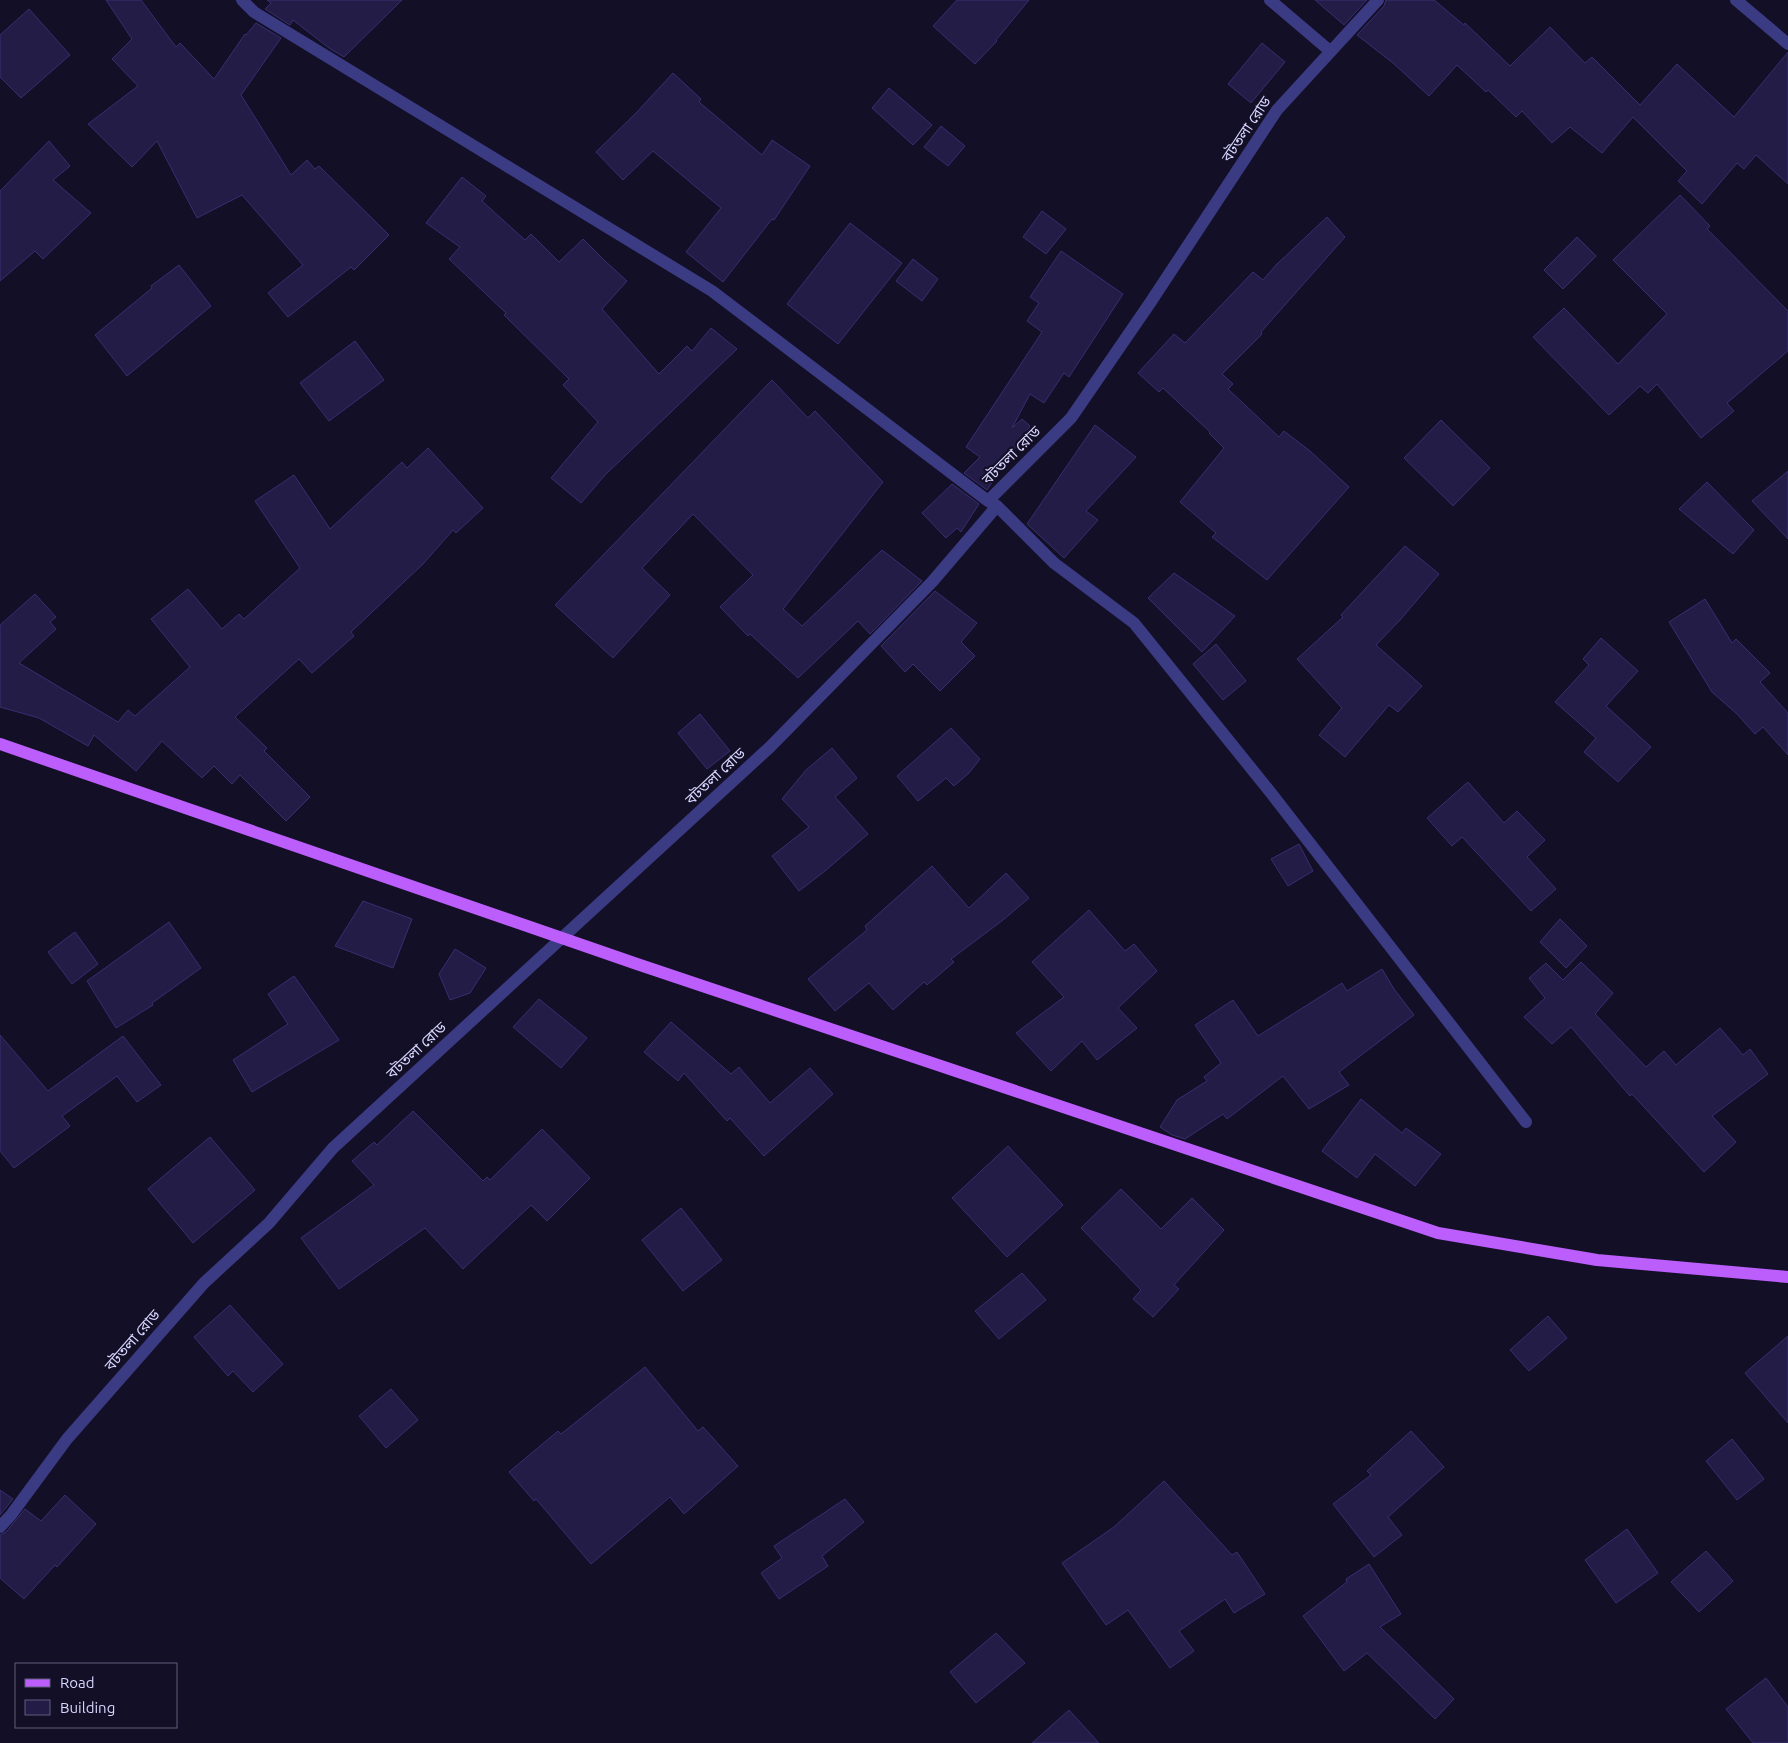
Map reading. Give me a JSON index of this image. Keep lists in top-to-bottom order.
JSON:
{
  "streets": {
    "street": ["বটতলা রোড"]
  },
  "legend": ["Road", "Building"]
}
